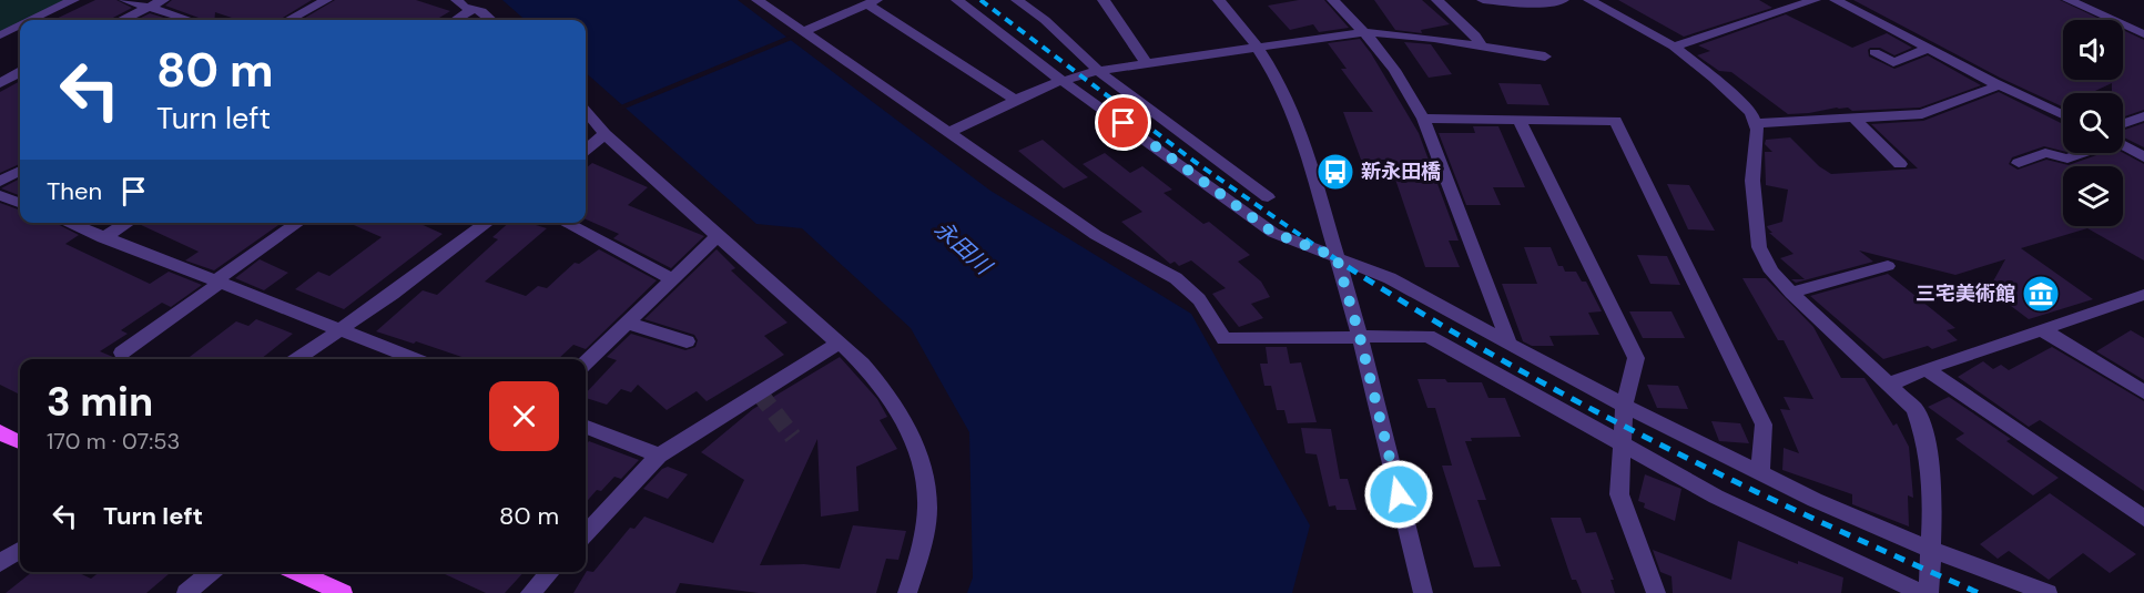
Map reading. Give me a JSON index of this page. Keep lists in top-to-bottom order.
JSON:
{
  "water": ["永田川"],
  "places": {
    "bus stop": ["新永田橋"],
    "museum": ["三宅美術館"]
  },
  "page": {
    "turn": ["80 m", "Turn left"],
    "then": "Then",
    "heading": ["3 min", "170 m · 07:53"],
    "list": [
      {
        "name": "Turn left",
        "value": "80 m"
      }
    ]
  }
}
